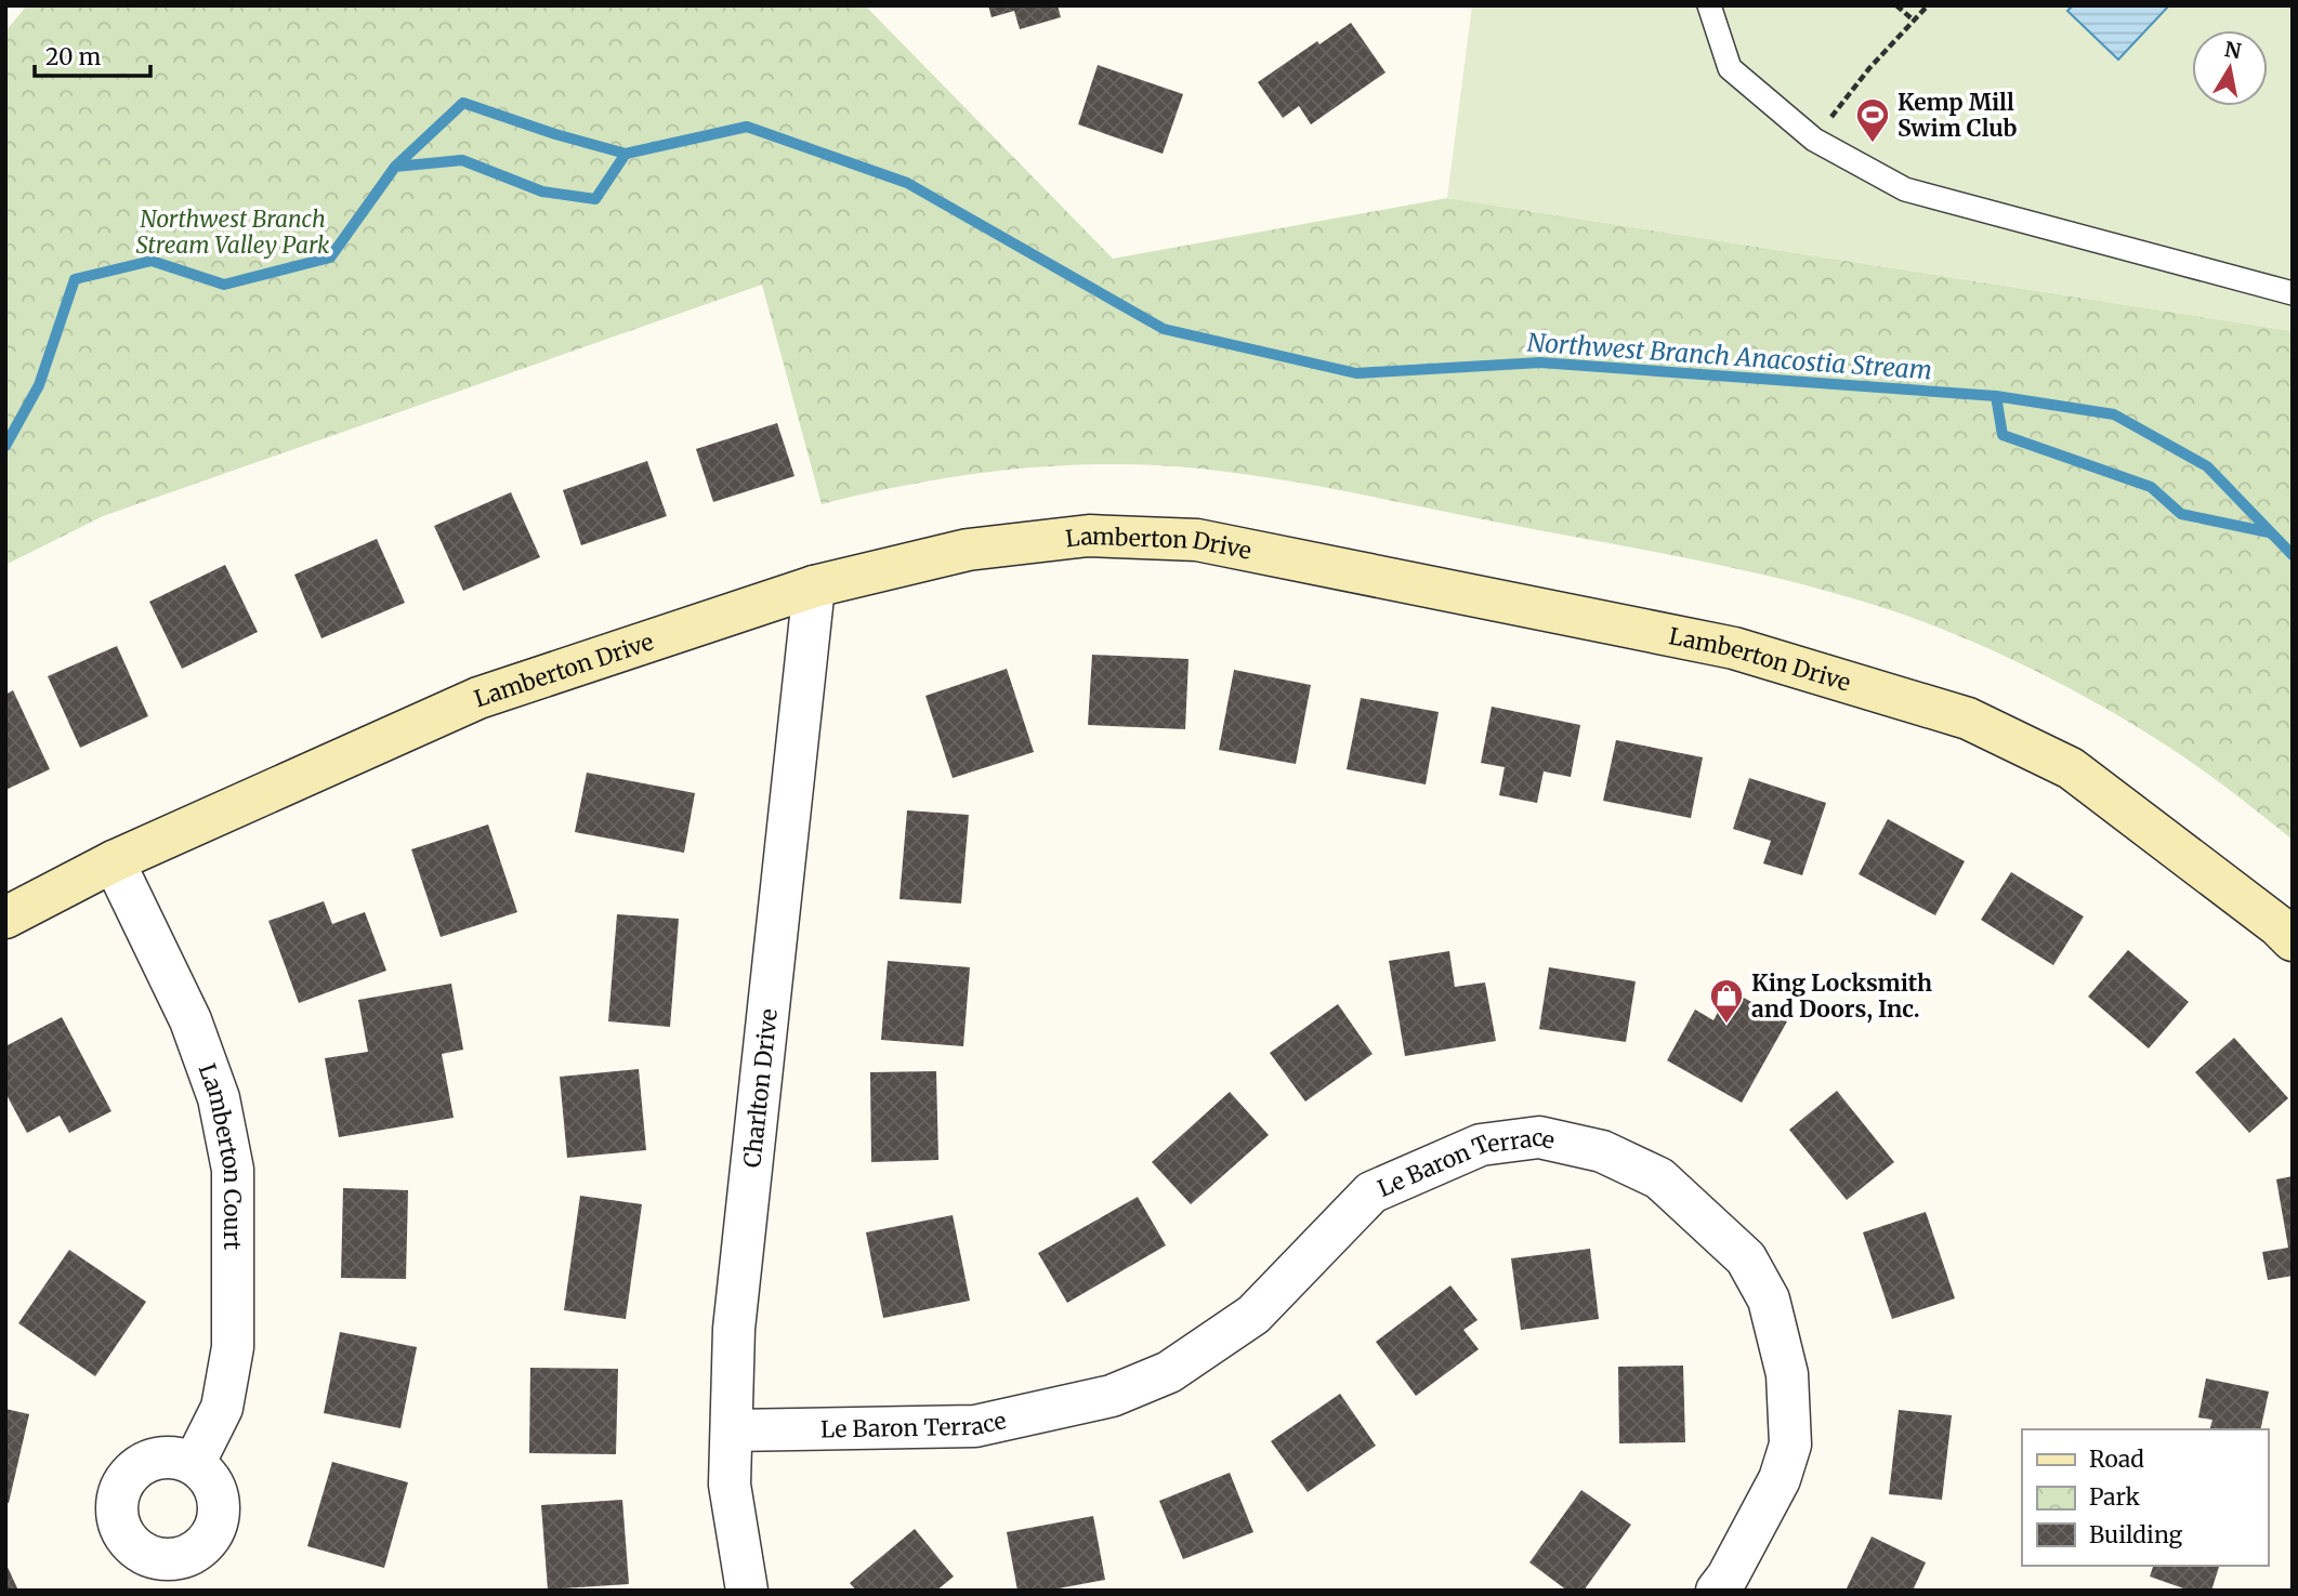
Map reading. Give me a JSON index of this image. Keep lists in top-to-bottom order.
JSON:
{
  "streets": {
    "street": [
      "Lamberton Drive",
      "Charlton Drive",
      "Lamberton Court",
      "Le Baron Terrace"
    ]
  },
  "crossings": [
    ["Lamberton Drive", "Charlton Drive"],
    ["Lamberton Drive", "Lamberton Court"],
    ["Charlton Drive", "Le Baron Terrace"]
  ],
  "water": ["Northwest Branch Anacostia Stream"],
  "parks": ["Northwest Branch Stream Valley Park"],
  "places": {
    "sports": ["Kemp Mill Swim Club"],
    "shop": ["King Locksmith and Doors, Inc."]
  },
  "legend": ["Road", "Park", "Building"],
  "scale_bar": "20 m",
  "north": "top"
}
